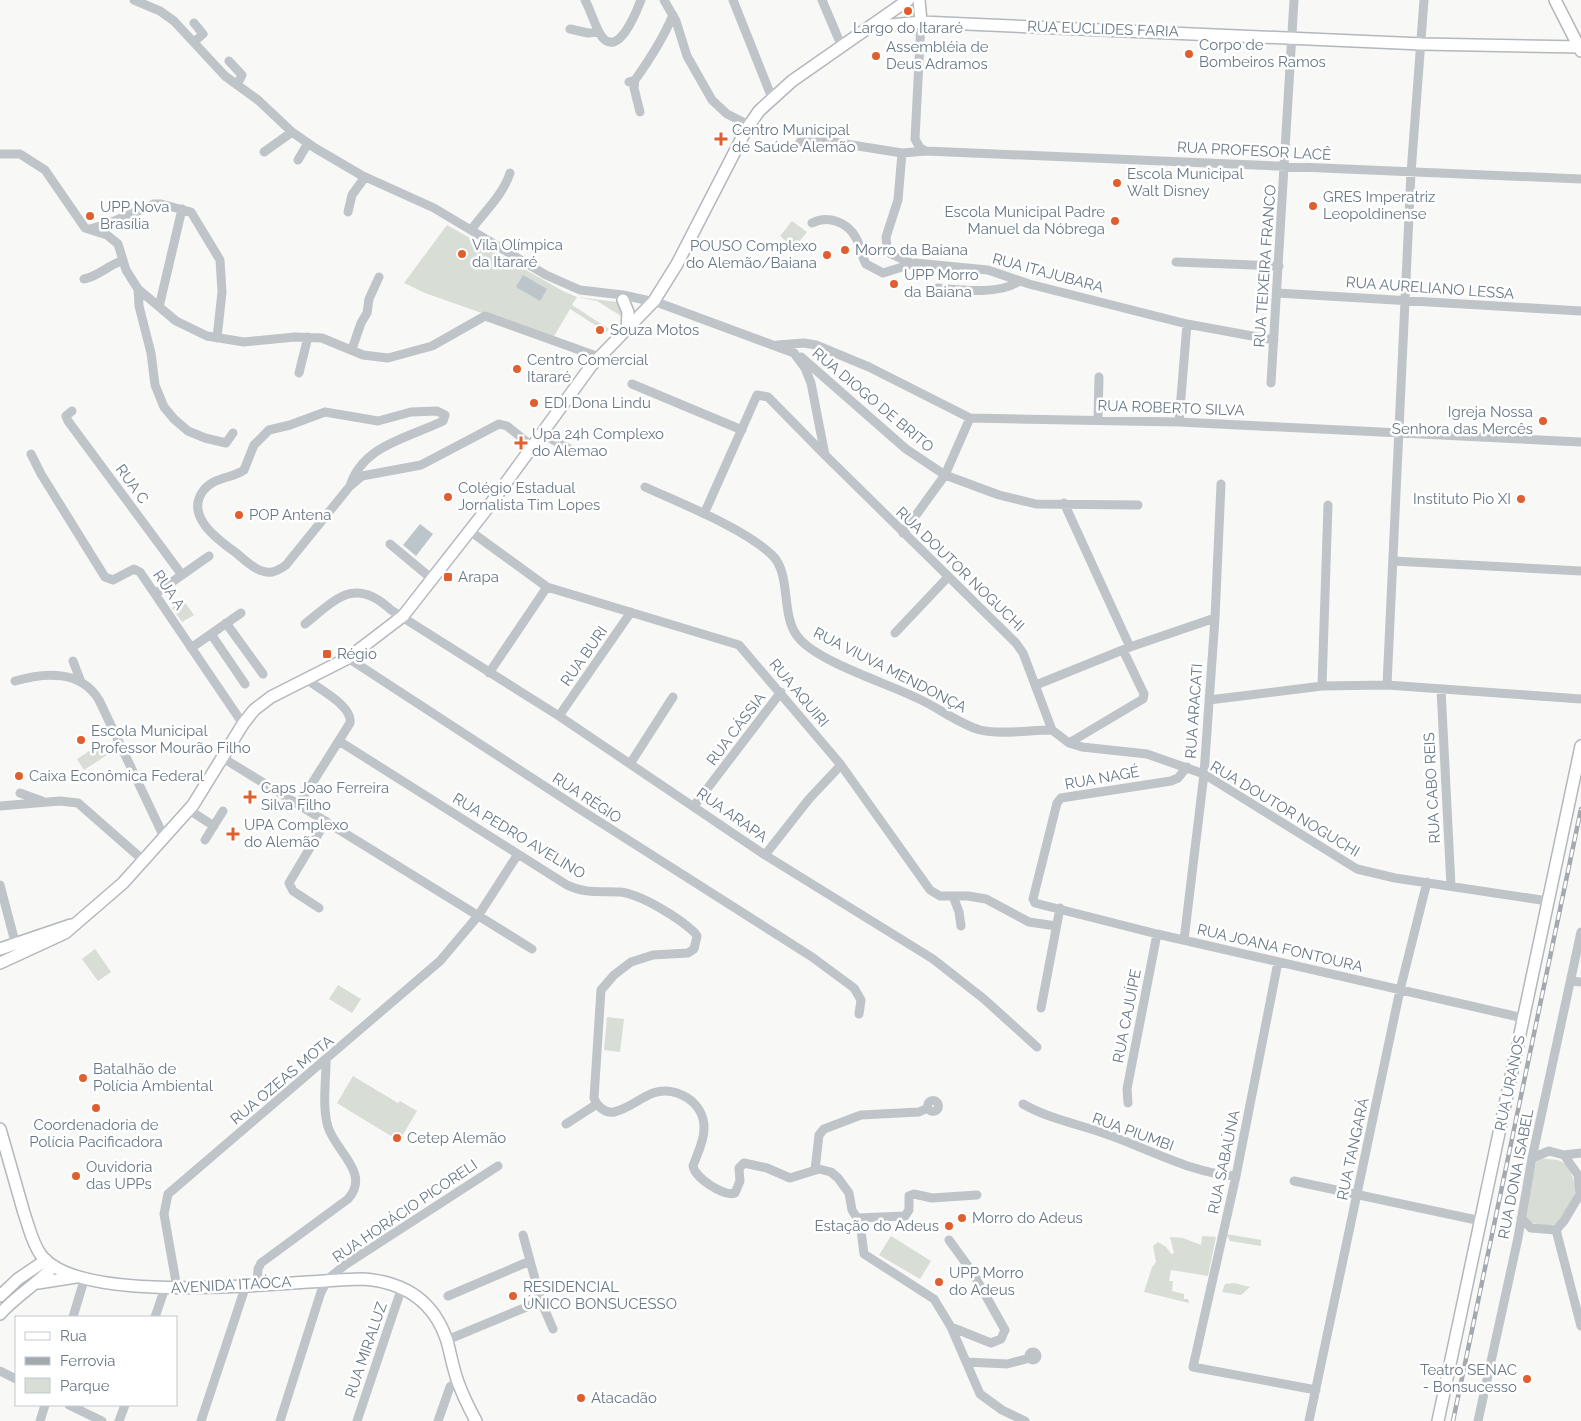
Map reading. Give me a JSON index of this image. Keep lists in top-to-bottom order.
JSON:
{
  "streets": {
    "main road": ["RUA EUCLIDES FARIA", "RUA URANOS", "AVENIDA ITAÓCA"],
    "street": [
      "RUA PROFESOR LACÊ",
      "RUA TEIXEIRA FRANCO",
      "RUA ITAJUBARA",
      "RUA AURELIANO LESSA",
      "RUA DIOGO DE BRITO",
      "RUA ROBERTO SILVA",
      "RUA C",
      "RUA DOUTOR NOGUCHI",
      "RUA A",
      "RUA BURI",
      "RUA VIUVA MENDONÇA",
      "RUA AQUIRI",
      "RUA ARACATI",
      "RUA CÁSSIA",
      "RUA NAGÉ",
      "RUA CABO REIS",
      "RUA RÉGIO",
      "RUA ARAPA",
      "RUA PEDRO AVELINO",
      "RUA JOANA FONTOURA",
      "RUA CAJUÍPE",
      "RUA OZEAS MOTA",
      "RUA PIUMBI",
      "RUA TANGARÁ",
      "RUA SABAÚNA",
      "RUA DONA ISABEL",
      "RUA HORÁCIO PICORELI",
      "RUA MIRALUZ"
    ]
  },
  "crossings": [
    ["RUA EUCLIDES FARIA", "RUA TEIXEIRA FRANCO"],
    ["RUA PROFESOR LACÊ", "RUA TEIXEIRA FRANCO"],
    ["RUA TEIXEIRA FRANCO", "RUA ITAJUBARA"],
    ["RUA TEIXEIRA FRANCO", "RUA AURELIANO LESSA"],
    ["RUA DOUTOR NOGUCHI", "RUA VIUVA MENDONÇA"],
    ["RUA DOUTOR NOGUCHI", "RUA ARACATI"],
    ["RUA DOUTOR NOGUCHI", "RUA NAGÉ"],
    ["RUA DOUTOR NOGUCHI", "RUA CABO REIS"],
    ["RUA DOUTOR NOGUCHI", "RUA URANOS"],
    ["RUA DOUTOR NOGUCHI", "RUA TANGARÁ"],
    ["RUA BURI", "RUA AQUIRI"],
    ["RUA BURI", "RUA ARAPA"],
    ["RUA AQUIRI", "RUA CÁSSIA"],
    ["RUA ARACATI", "RUA JOANA FONTOURA"],
    ["RUA CÁSSIA", "RUA ARAPA"],
    ["RUA NAGÉ", "RUA JOANA FONTOURA"],
    ["RUA PEDRO AVELINO", "RUA OZEAS MOTA"],
    ["RUA JOANA FONTOURA", "RUA CAJUÍPE"],
    ["RUA JOANA FONTOURA", "RUA URANOS"],
    ["RUA JOANA FONTOURA", "RUA TANGARÁ"],
    ["RUA JOANA FONTOURA", "RUA SABAÚNA"],
    ["RUA OZEAS MOTA", "AVENIDA ITAÓCA"],
    ["RUA PIUMBI", "RUA SABAÚNA"],
    ["RUA TANGARÁ", "RUA SABAÚNA"],
    ["RUA HORÁCIO PICORELI", "AVENIDA ITAÓCA"],
    ["AVENIDA ITAÓCA", "RUA MIRALUZ"]
  ],
  "places": {
    "other": [
      "Largo do Itararé",
      "Corpo de Bombeiros Ramos",
      "Assembléia de Deus Adramos",
      "Escola Municipal Walt Disney",
      "GRES Imperatriz Leopoldinense",
      "UPP Nova Brasília",
      "Escola Municipal Padre Manuel da Nóbrega",
      "Morro da Baiana",
      "Vila Olímpica da Itararé",
      "POUSO Complexo do Alemão/Baiana",
      "UPP Morro da Baiana",
      "Souza Motos",
      "Centro Comercial Itararé",
      "EDI Dona Lindu",
      "Igreja Nossa Senhora das Mercês",
      "Colégio Estadual Jornalista Tim Lopes",
      "Instituto Pio XI",
      "POP Antena",
      "Escola Municipal Professor Mourão Filho",
      "Caixa Econômica Federal",
      "Batalhão de Polícia Ambiental",
      "Coordenadoria de Polícia Pacificadora",
      "Cetep Alemão",
      "Ouvidoria das UPPs",
      "Morro do Adeus",
      "Estação do Adeus",
      "UPP Morro do Adeus",
      "RESIDENCIAL ÚNICO BONSUCESSO",
      "Teatro SENAC - Bonsucesso",
      "Atacadão"
    ],
    "health": [
      "Centro Municipal de Saúde Alemão",
      "Upa 24h Complexo do Alemao",
      "Caps Joao Ferreira Silva Filho",
      "UPA Complexo do Alemão"
    ],
    "transit": ["Arapa", "Régio"]
  },
  "legend": ["Rua", "Ferrovia", "Parque"]
}
